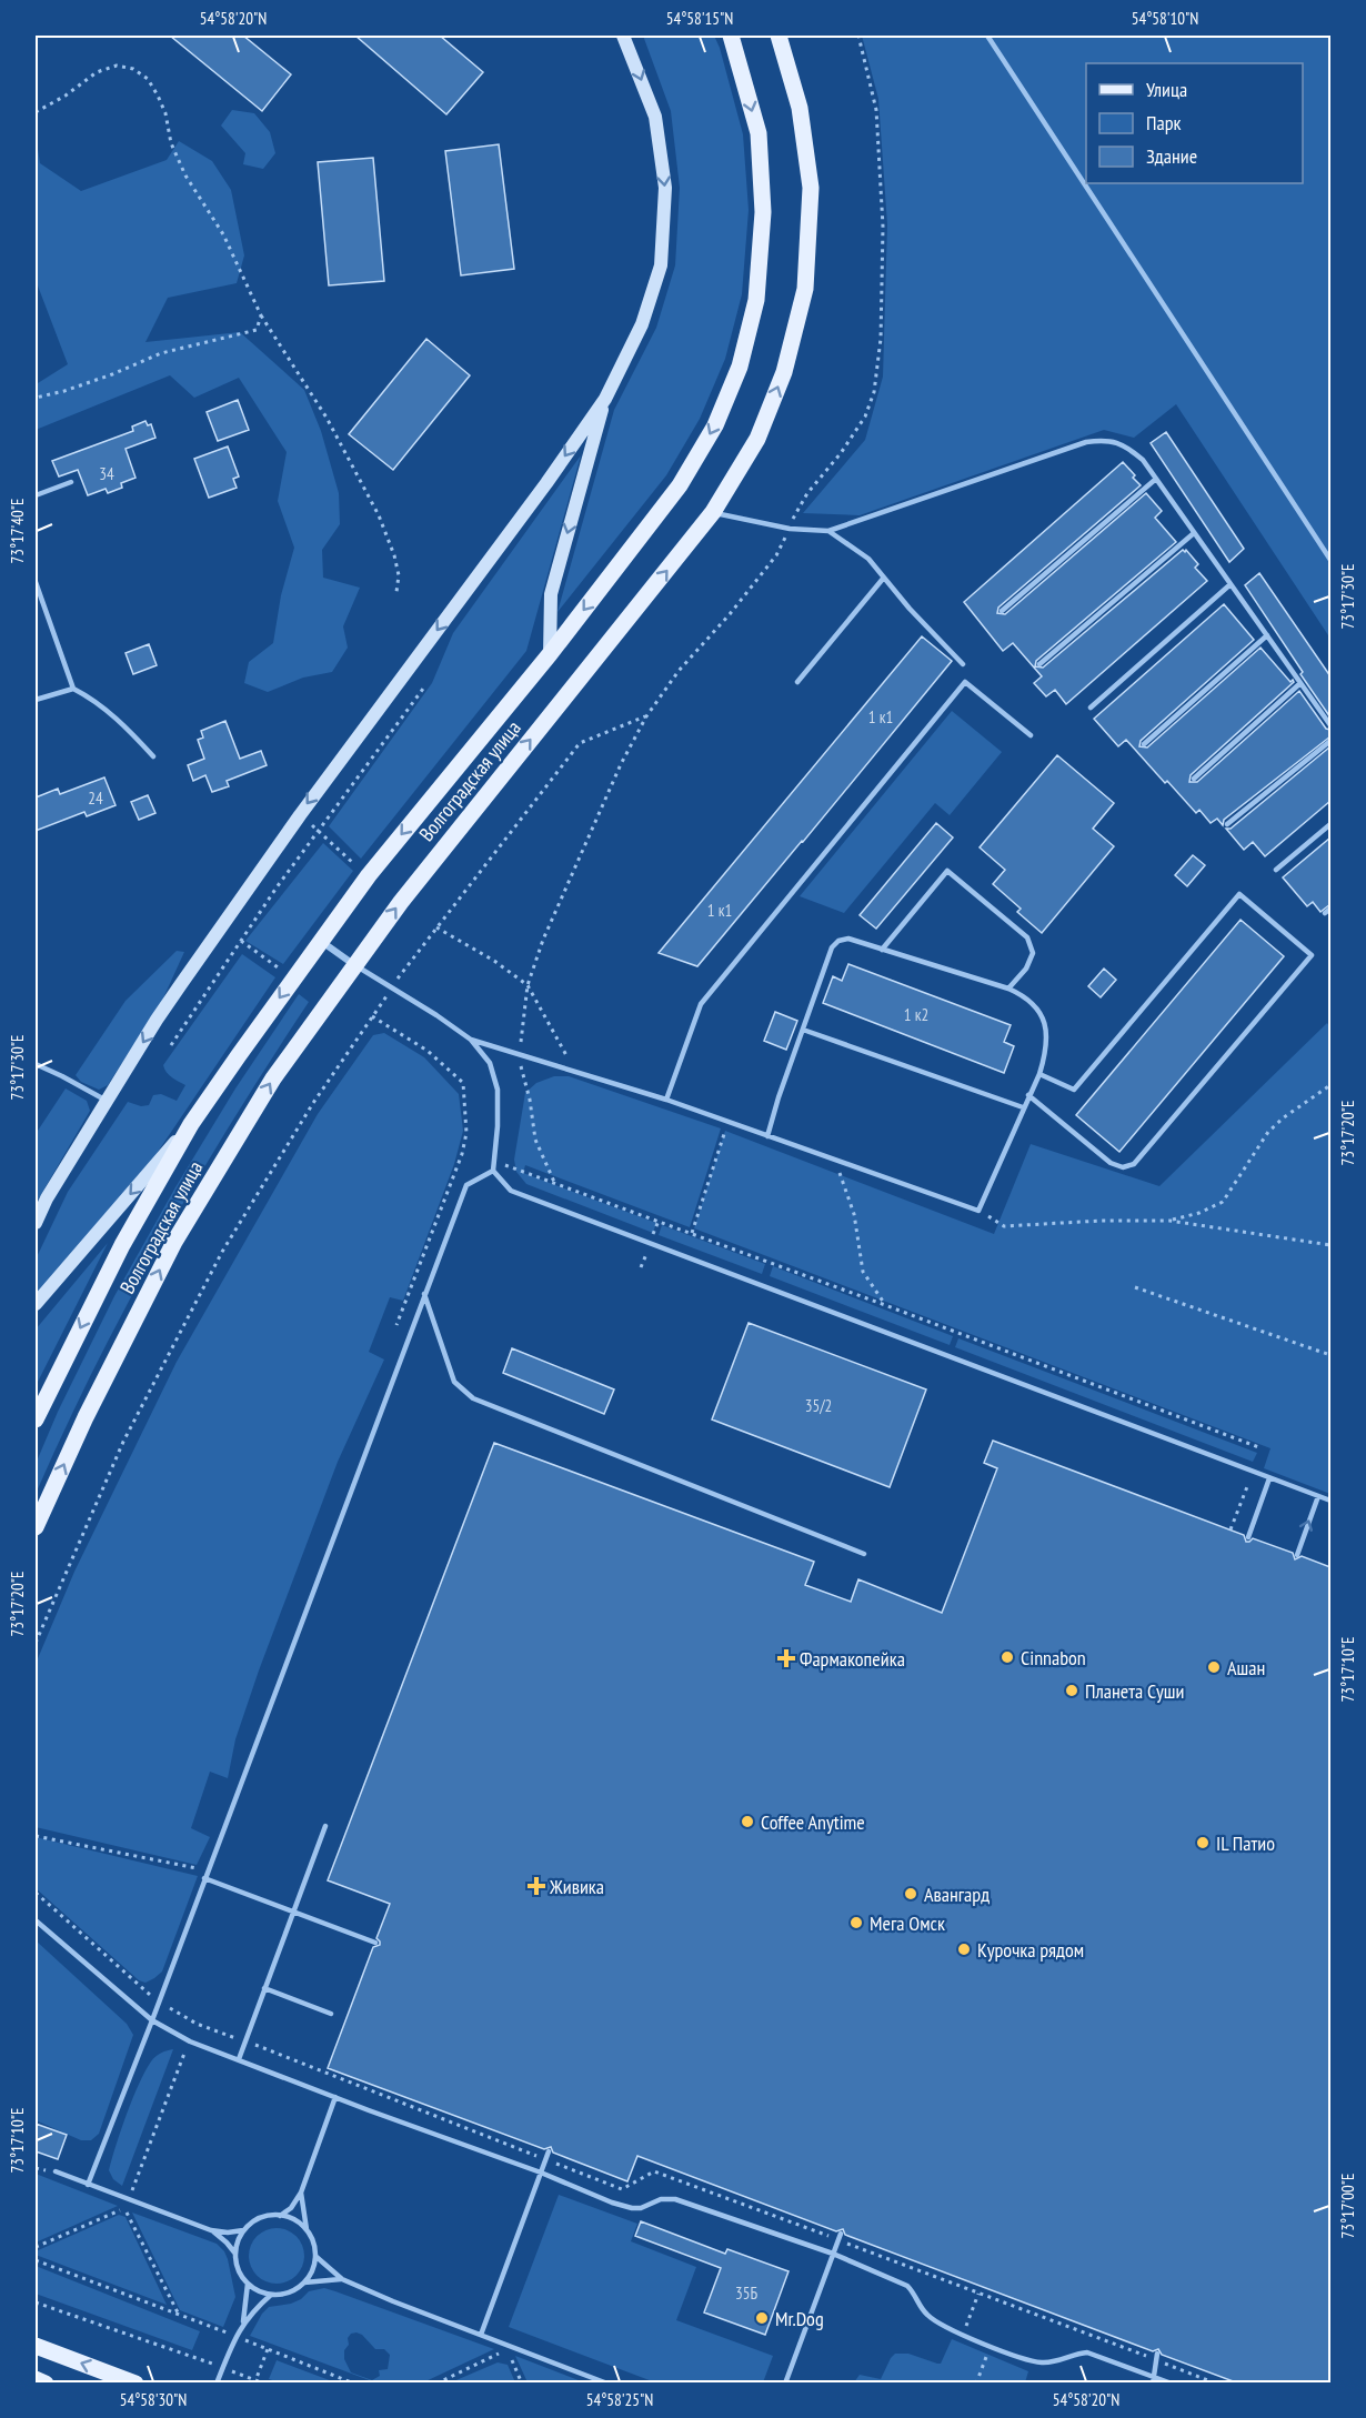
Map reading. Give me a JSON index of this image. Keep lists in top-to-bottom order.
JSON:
{
  "streets": {
    "main road": ["Волгоградская улица"]
  },
  "places": {
    "other": [
      "Cinnabon",
      "Ашан",
      "Планета Суши",
      "Coffee Anytime",
      "IL Патио",
      "Авангард",
      "Мега Омск",
      "Курочка рядом",
      "Mr.Dog"
    ],
    "health": ["Фармакопейка", "Живика"]
  },
  "house_numbers": [
    "34",
    "1 к1",
    "24",
    "1 к1",
    "1 к2",
    "35/2",
    "35Б"
  ],
  "legend": ["Улица", "Парк", "Здание"],
  "coordinates": [
    "54°58'20\"N",
    "54°58'15\"N",
    "54°58'10\"N",
    "73°17'40\"E",
    "73°17'30\"E",
    "73°17'20\"E",
    "73°17'10\"E",
    "73°17'00\"E",
    "54°58'30\"N",
    "54°58'25\"N"
  ]
}
